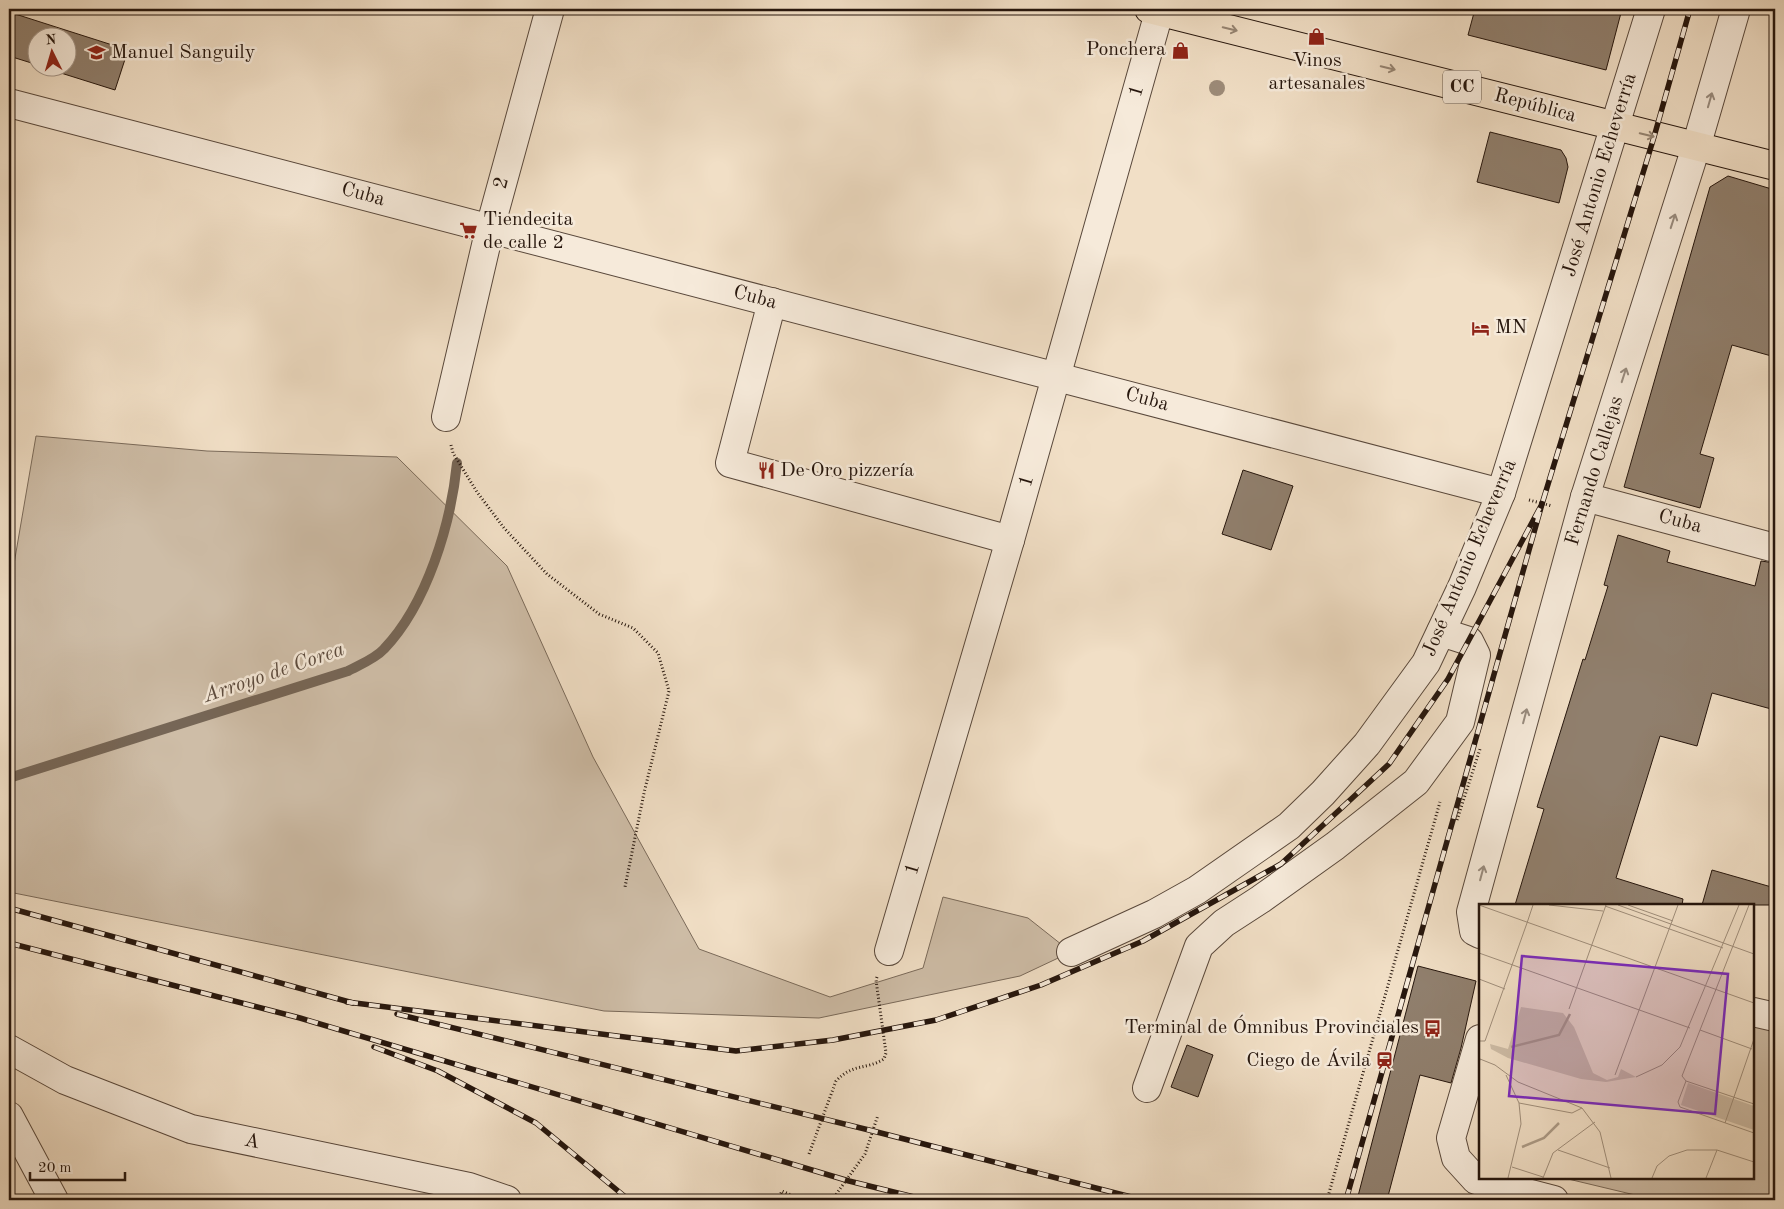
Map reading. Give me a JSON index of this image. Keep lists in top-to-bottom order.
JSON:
{
  "streets": {
    "main road": ["CC", "República"],
    "street": [
      "1",
      "José Antonio Echeverría",
      "2",
      "Cuba",
      "Fernando Callejas",
      "A"
    ]
  },
  "crossings": [
    ["1", "República"],
    ["1", "Cuba"],
    ["República", "José Antonio Echeverría"],
    ["República", "Fernando Callejas"],
    ["José Antonio Echeverría", "Cuba"],
    ["2", "Cuba"],
    ["Cuba", "Fernando Callejas"]
  ],
  "one_way": ["República", "Fernando Callejas"],
  "water": ["Arroyo de Corea"],
  "places": {
    "shop": ["Vinos artesanales", "Ponchera"],
    "school or university": ["Manuel Sanguily"],
    "supermarket": ["Tiendecita de calle 2"],
    "hotel": ["MN"],
    "restaurant": ["De Oro pizzería"],
    "bus stop": ["Terminal de Ómnibus Provinciales"],
    "station": ["Ciego de Ávila"]
  },
  "scale_bar": "20 m",
  "north": "top"
}
